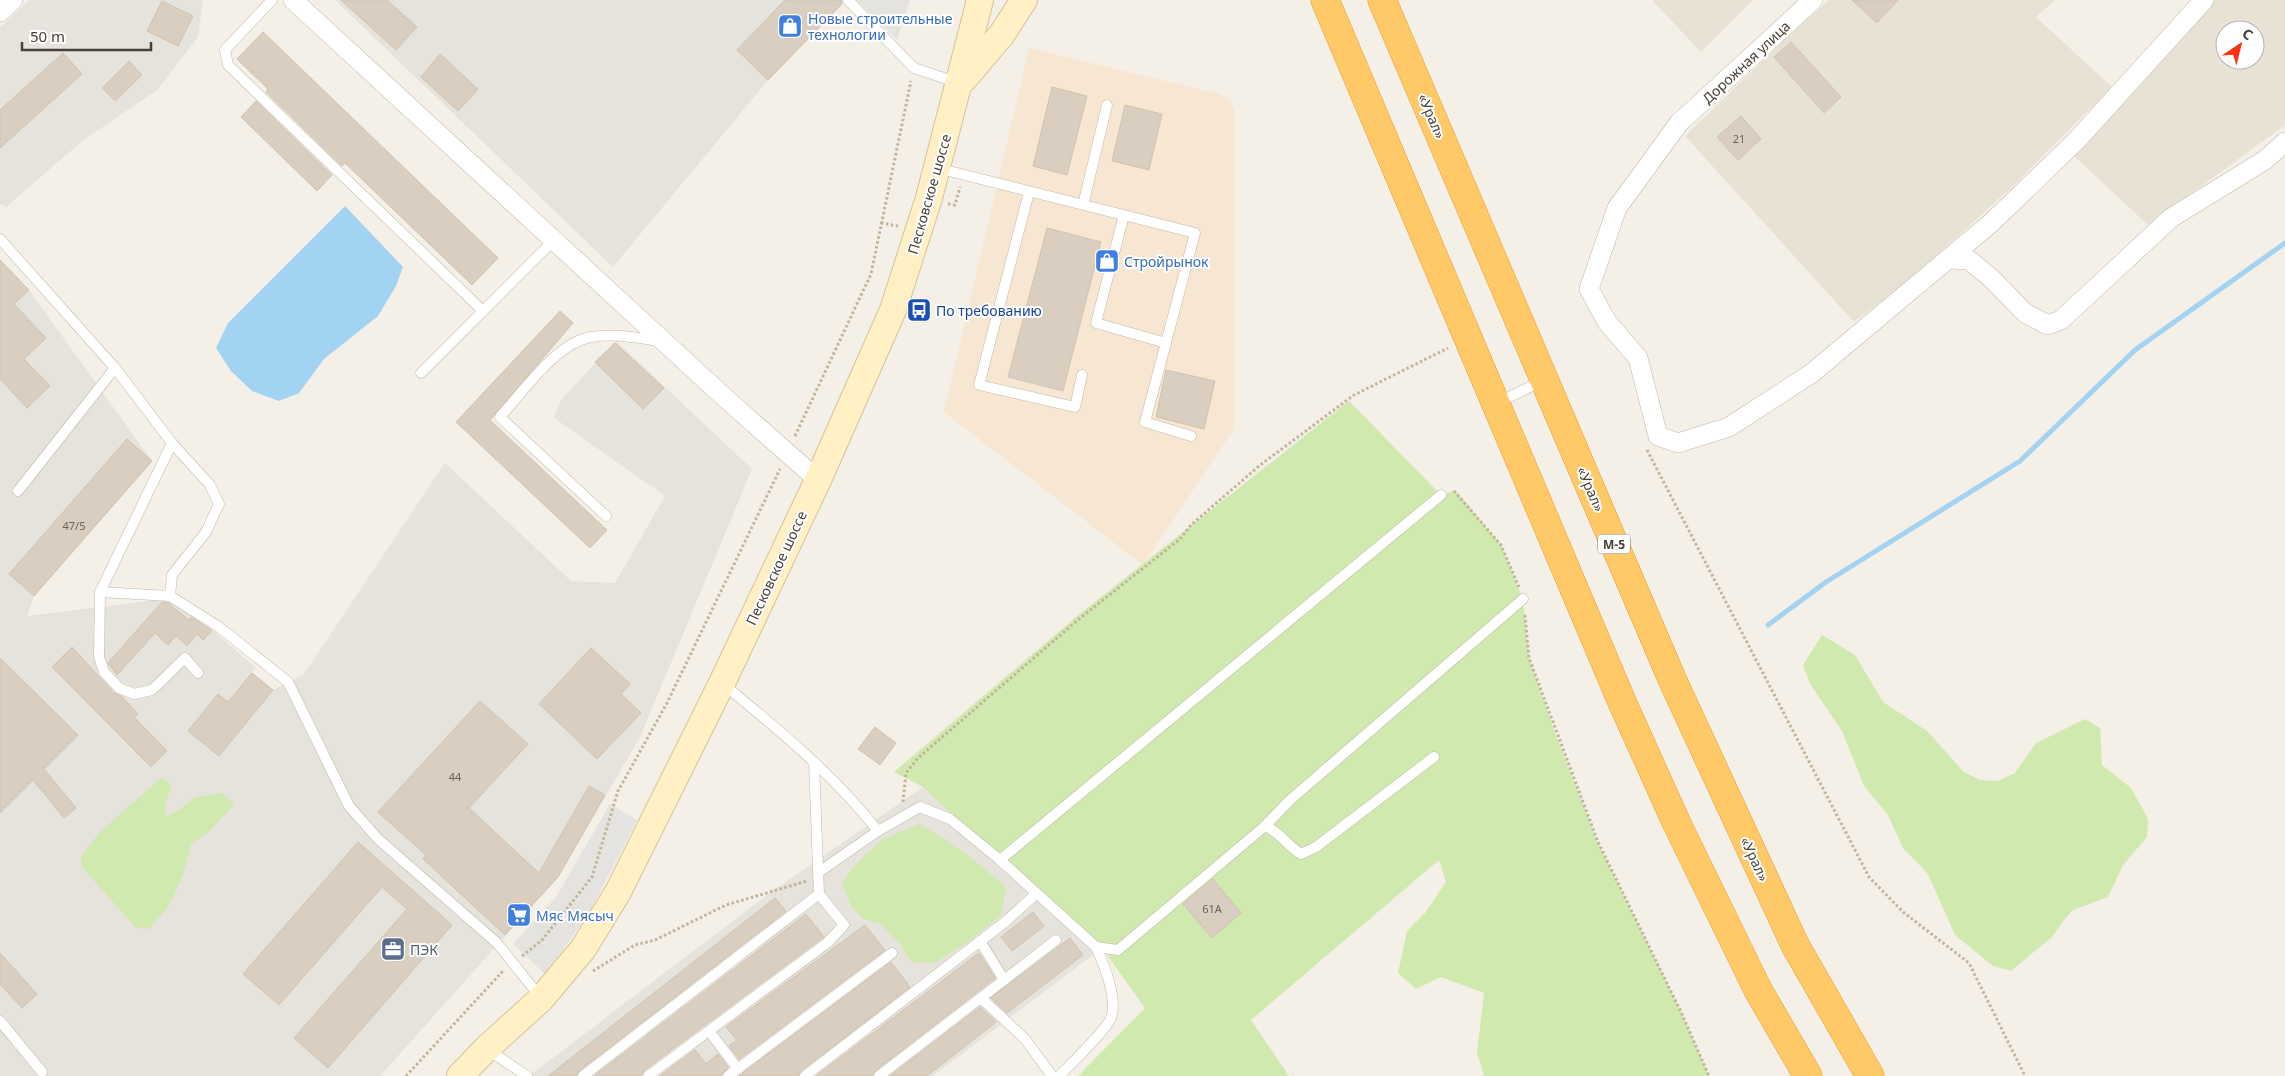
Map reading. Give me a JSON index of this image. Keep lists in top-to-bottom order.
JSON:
{
  "streets": {
    "highway": ["«Урал»", "М-5"],
    "street": ["Дорожная улица", "Песковское шоссе"]
  },
  "places": {
    "shop": ["Новые строительные технологии", "Стройрынок"],
    "bus stop": ["По требованию"],
    "supermarket": ["Мяс Мясыч"],
    "office": ["ПЭК"]
  },
  "house_numbers": [
    "21",
    "47/5",
    "44",
    "61А"
  ],
  "scale_bar": "50 m",
  "north": "top right"
}
